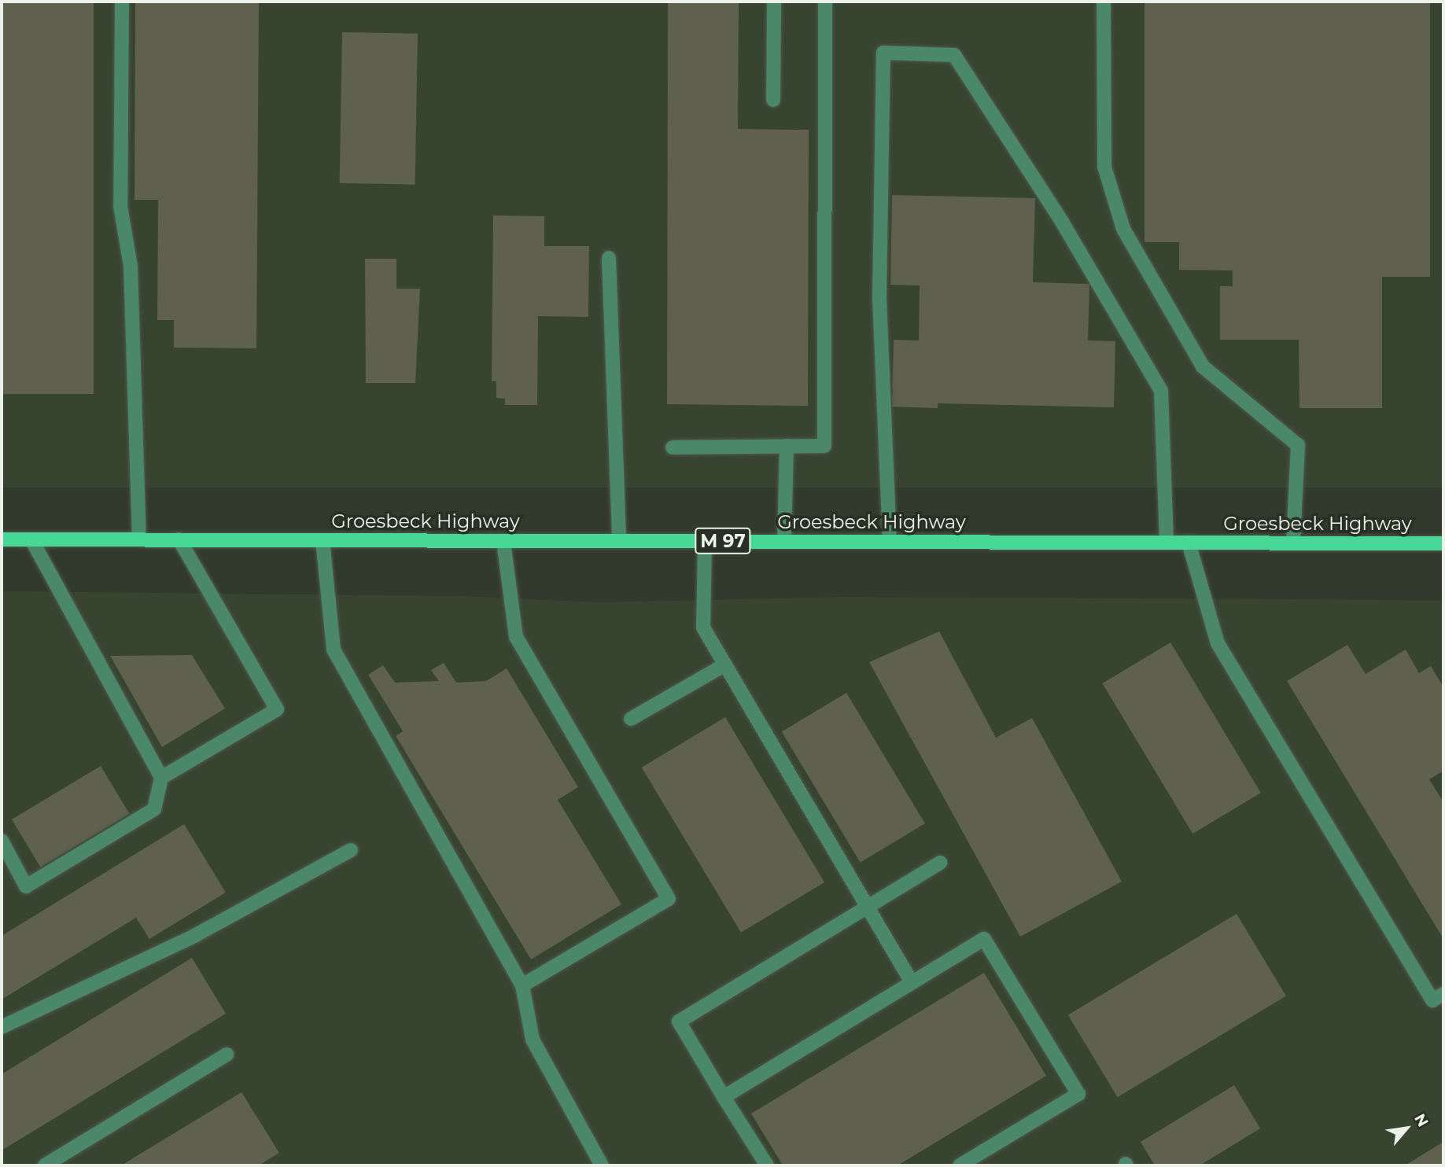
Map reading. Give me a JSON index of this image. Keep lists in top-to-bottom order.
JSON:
{
  "streets": {
    "main road": ["Groesbeck Highway", "M 97"]
  },
  "north": "top right"
}
